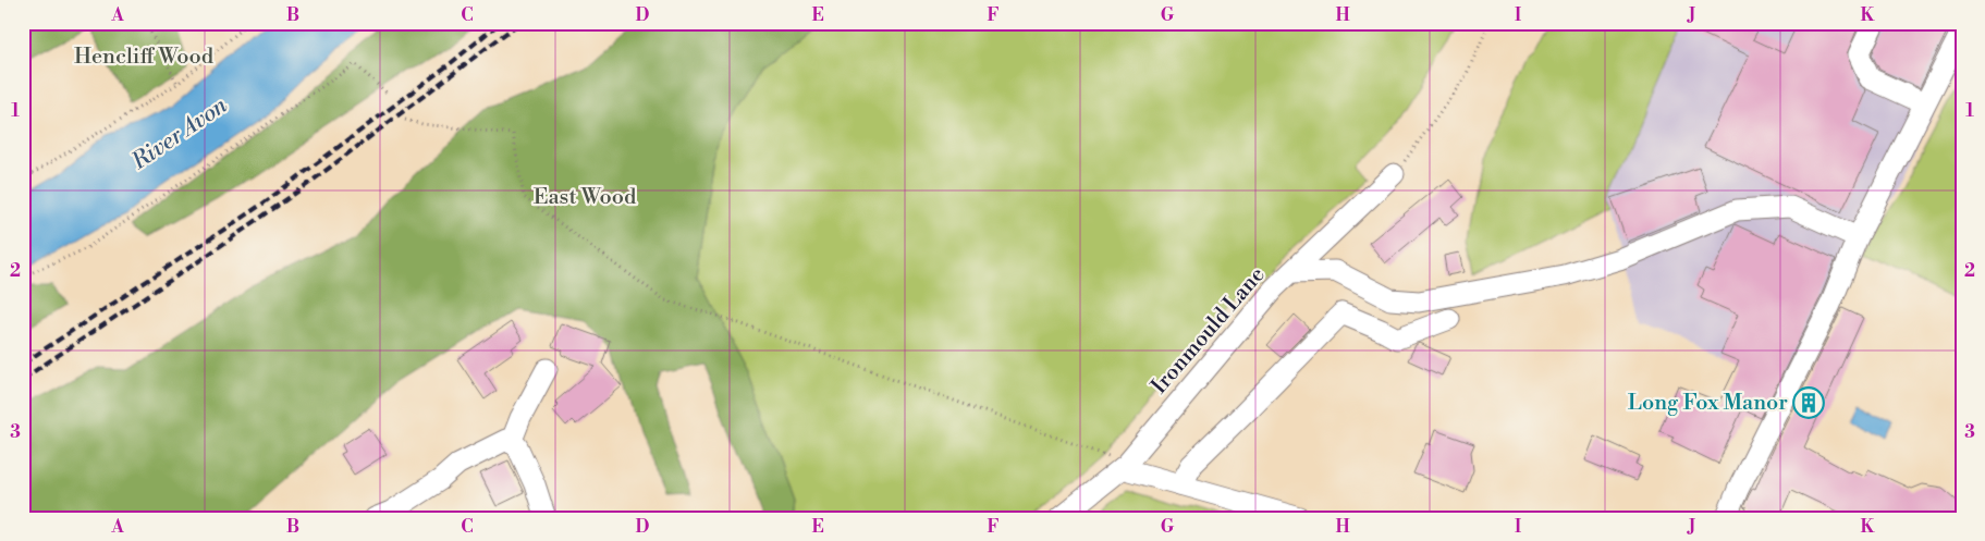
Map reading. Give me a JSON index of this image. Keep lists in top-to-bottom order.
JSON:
{
  "streets": {
    "street": ["Ironmould Lane"]
  },
  "water": ["River Avon"],
  "parks": ["Hencliff Wood", "East Wood"],
  "places": {
    "building": ["Long Fox Manor"]
  },
  "grid": {
    "columns": [
      "A",
      "B",
      "C",
      "D",
      "E",
      "F",
      "G",
      "H",
      "I",
      "J",
      "K"
    ],
    "rows": ["1", "2", "3"]
  }
}
